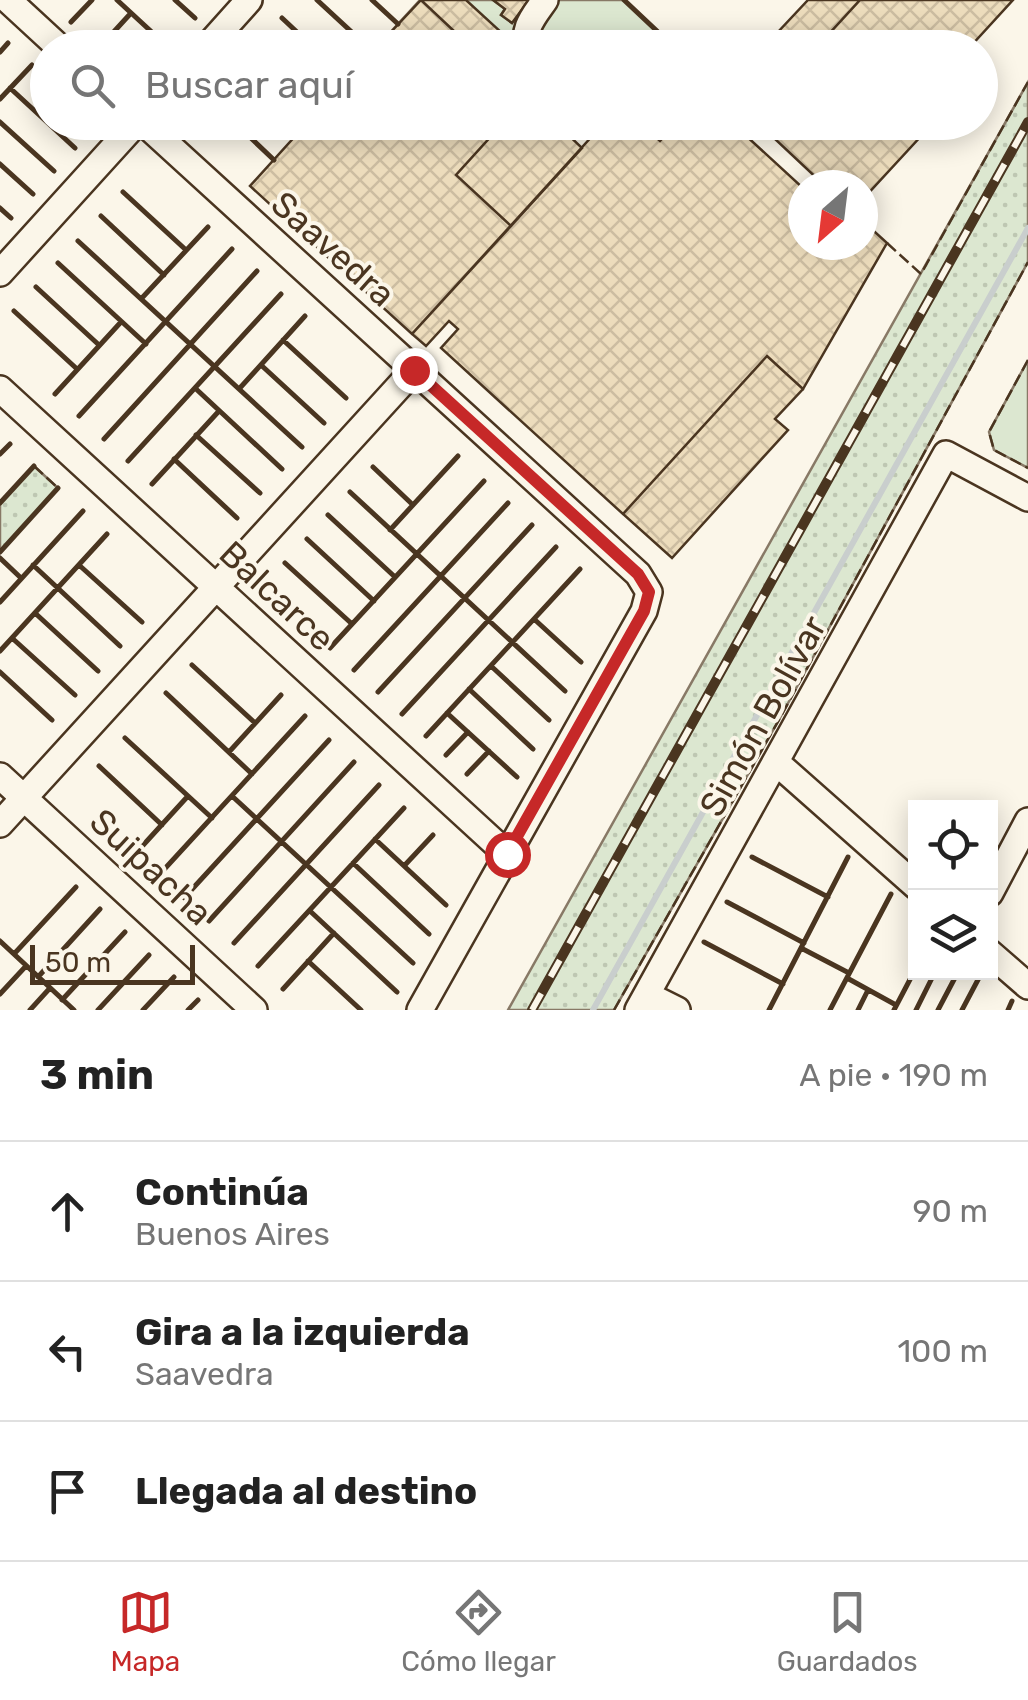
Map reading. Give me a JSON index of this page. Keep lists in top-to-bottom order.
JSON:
{
  "streets": {
    "street": [
      "Saavedra",
      "Balcarce",
      "Simón Bolívar",
      "Suipacha"
    ]
  },
  "crossings": [
    ["Saavedra", "Balcarce"]
  ],
  "scale_bar": "50 m",
  "north": "bottom left",
  "page": {
    "search": "Buscar aquí",
    "scale": "50 m",
    "heading": ["3 min", "A pie · 190 m"],
    "list": [
      ["Continúa", "Buenos Aires", "90 m"],
      ["Gira a la izquierda", "Saavedra", "100 m"],
      "Llegada al destino"
    ],
    "nav": ["Mapa", "Cómo llegar", "Guardados"]
  }
}
